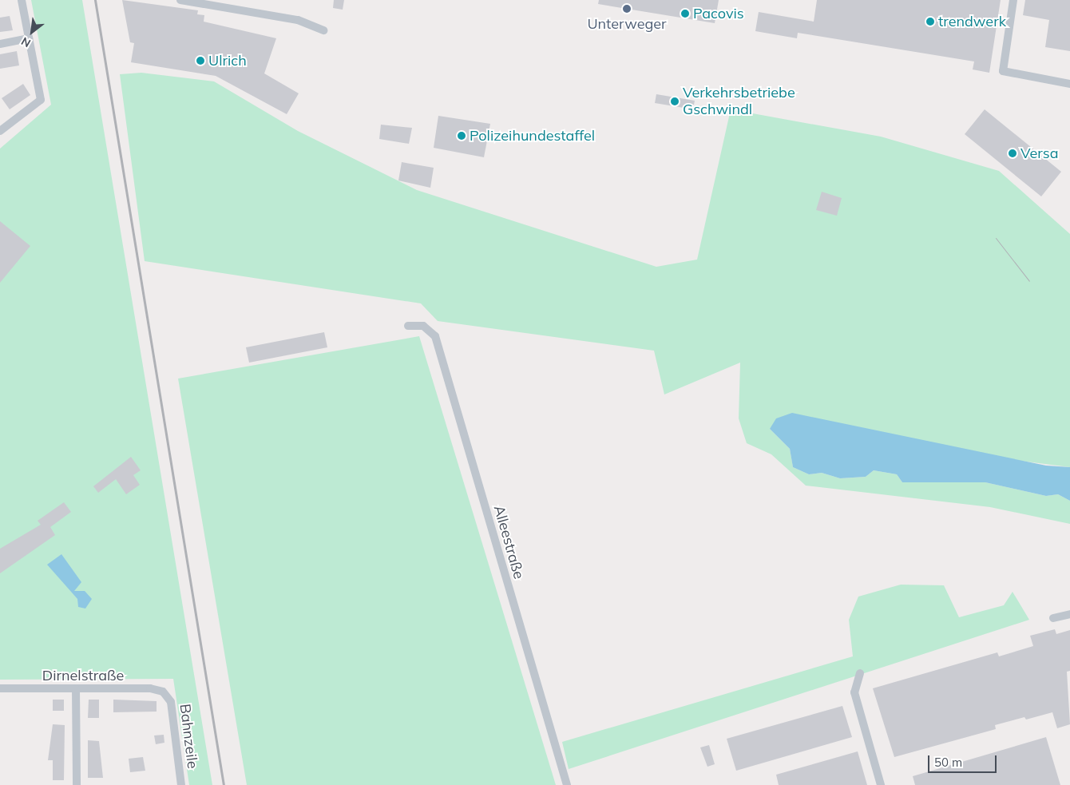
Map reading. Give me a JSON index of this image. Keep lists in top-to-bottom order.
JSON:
{
  "streets": {
    "street": ["Alleestraße", "Dirnelstraße", "Bahnzeile"]
  },
  "crossings": [
    ["Dirnelstraße", "Bahnzeile"]
  ],
  "places": [
    "Unterweger",
    "Pacovis",
    "trendwerk",
    "Ulrich",
    "Verkehrsbetriebe Gschwindl",
    "Polizeihundestaffel",
    "Versa"
  ],
  "scale_bar": "50 m",
  "north": "bottom left"
}
